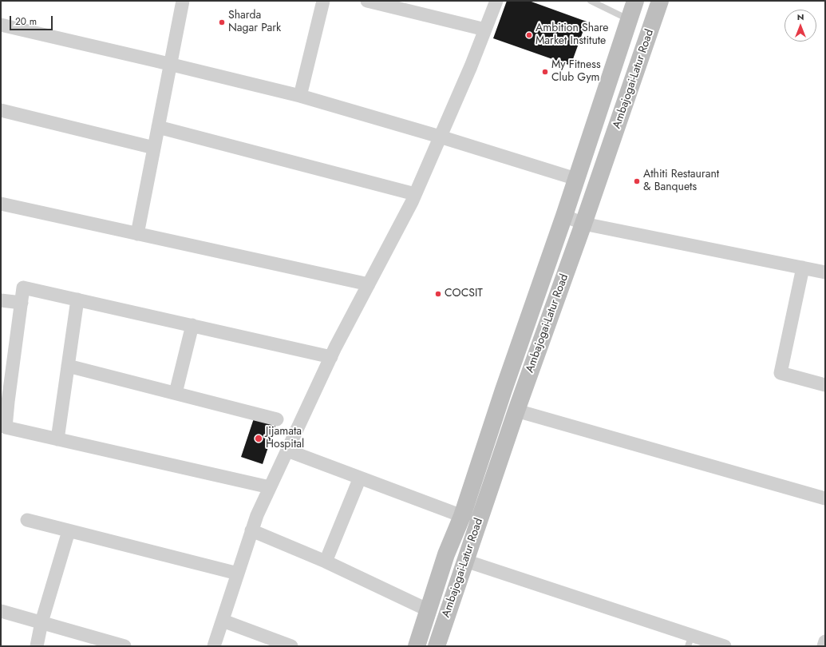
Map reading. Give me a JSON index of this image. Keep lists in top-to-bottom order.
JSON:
{
  "streets": {
    "main road": ["Ambajogai-Latur Road"]
  },
  "places": [
    "Sharda Nagar Park",
    "Ambition Share Market Institute",
    "My Fitness Club Gym",
    "Athiti Restaurant & Banquets",
    "COCSIT",
    "Jijamata Hospital"
  ],
  "scale_bar": "20 m",
  "north": "top"
}
